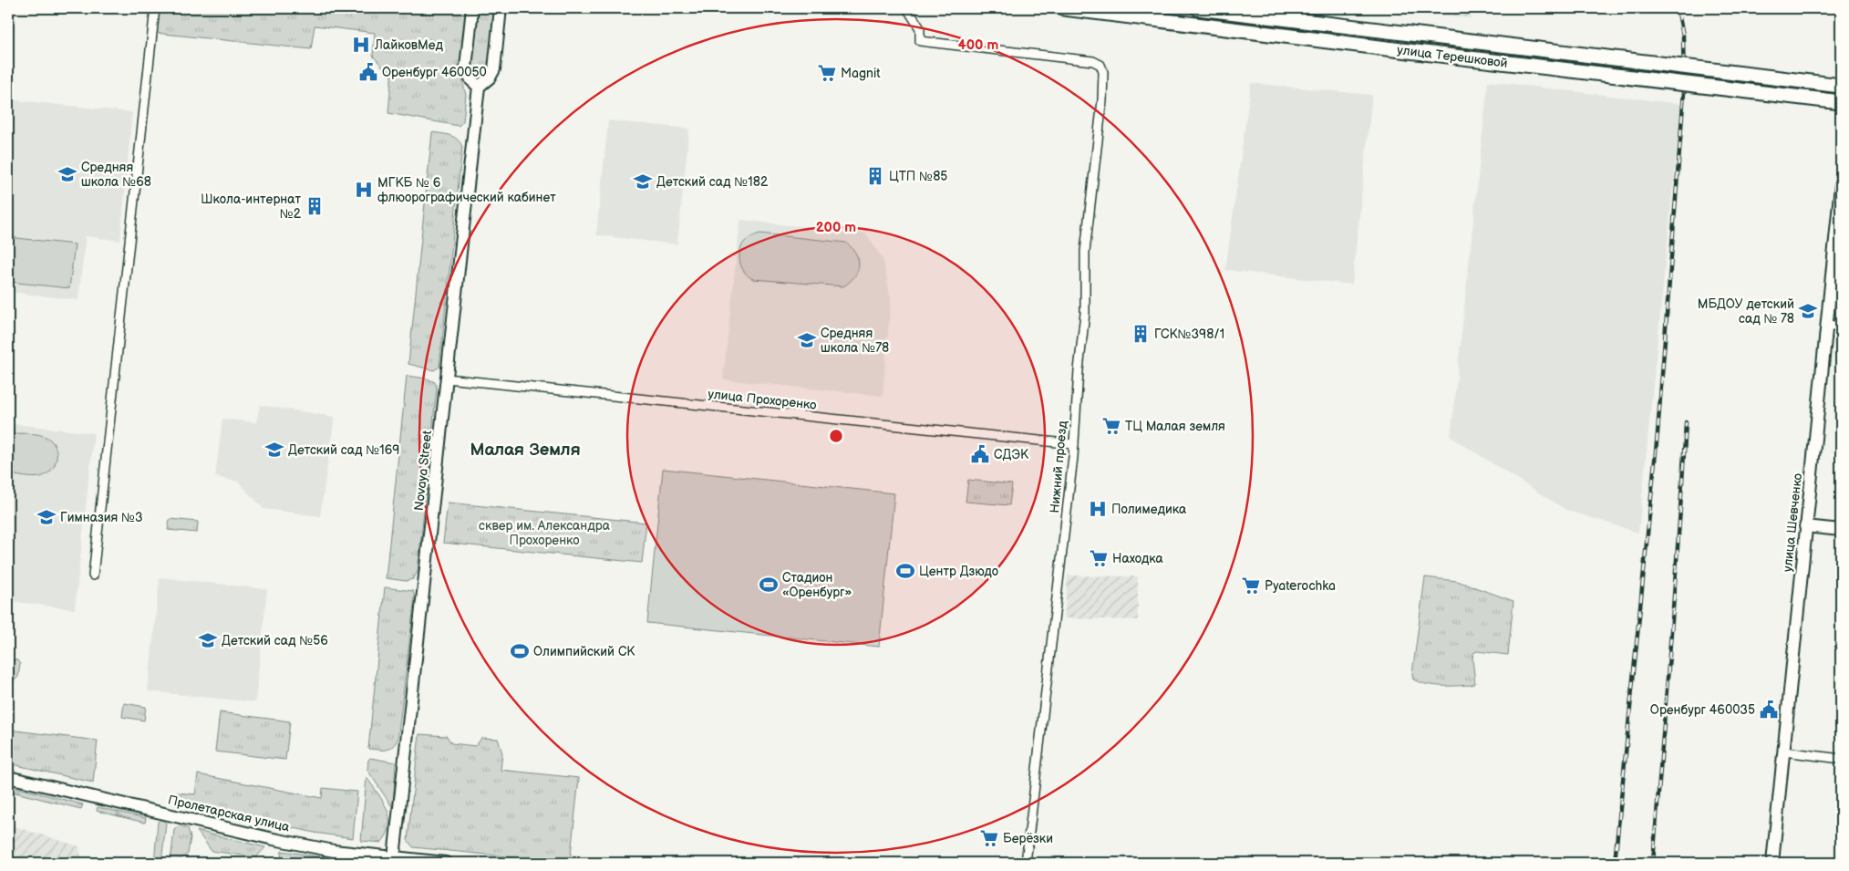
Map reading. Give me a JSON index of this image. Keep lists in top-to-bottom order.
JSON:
{
  "streets": {
    "main road": [
      "улица Терешковой",
      "Novaya Street",
      "улица Шевченко",
      "Пролетарская улица"
    ],
    "street": ["улица Прохоренко", "Нижний проезд"]
  },
  "crossings": [
    ["улица Прохоренко", "Нижний проезд"],
    ["улица Прохоренко", "Novaya Street"],
    ["Novaya Street", "Пролетарская улица"]
  ],
  "districts": ["Малая Земля"],
  "parks": ["сквер им. Александра Прохоренко"],
  "places": {
    "hospital": ["ЛайковМед", "МГКБ № 6 флюорографический кабинет", "Полимедика"],
    "public building": ["Оренбург 460050", "СДЭК", "Оренбург 460035"],
    "supermarket": [
      "Magnit",
      "ТЦ Малая земля",
      "Находка",
      "Pyaterochka",
      "Берёзки"
    ],
    "school or university": [
      "Средняя школа №68",
      "Детский сад №182",
      "МБДОУ детский сад № 78",
      "Средняя школа №78",
      "Детский сад №169",
      "Гимназия №3",
      "Детский сад №56"
    ],
    "building": ["ЦТП №85", "Школа-интернат №2", "ГСК№398/1"],
    "sports": ["Центр Дзюдо", "Стадион «Оренбург»", "Олимпийский СК"]
  },
  "rings": ["400 m", "200 m"]
}
